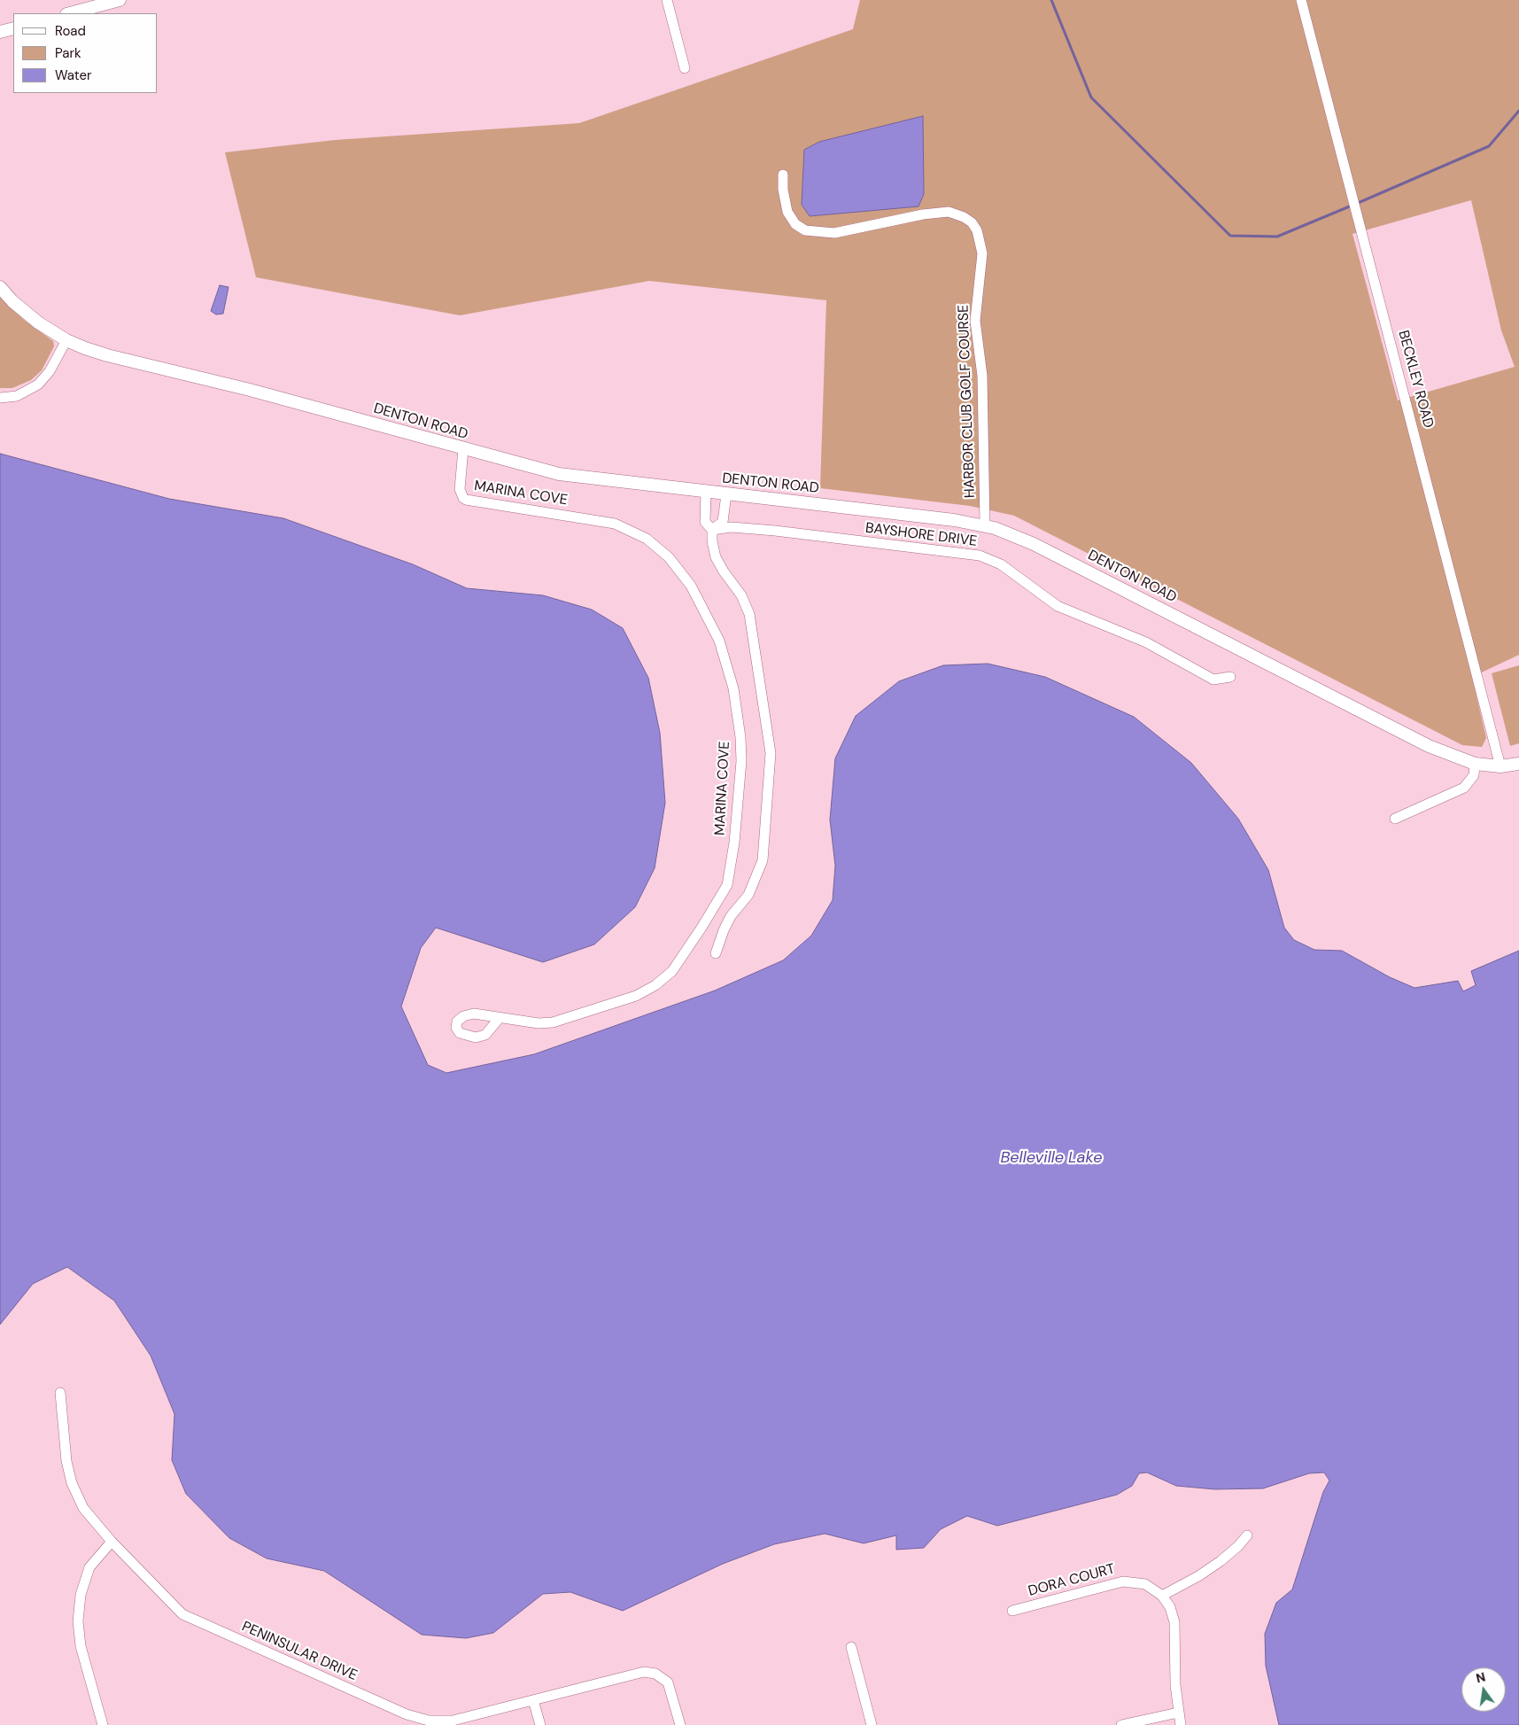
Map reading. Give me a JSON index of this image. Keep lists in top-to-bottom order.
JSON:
{
  "streets": {
    "street": [
      "BECKLEY ROAD",
      "HARBOR CLUB GOLF COURSE",
      "DENTON ROAD",
      "MARINA COVE",
      "BAYSHORE DRIVE",
      "DORA COURT",
      "PENINSULAR DRIVE"
    ]
  },
  "crossings": [
    ["BECKLEY ROAD", "DENTON ROAD"],
    ["HARBOR CLUB GOLF COURSE", "DENTON ROAD"],
    ["DENTON ROAD", "MARINA COVE"]
  ],
  "water": ["Belleville Lake"],
  "legend": ["Road", "Park", "Water"],
  "north": "top"
}
